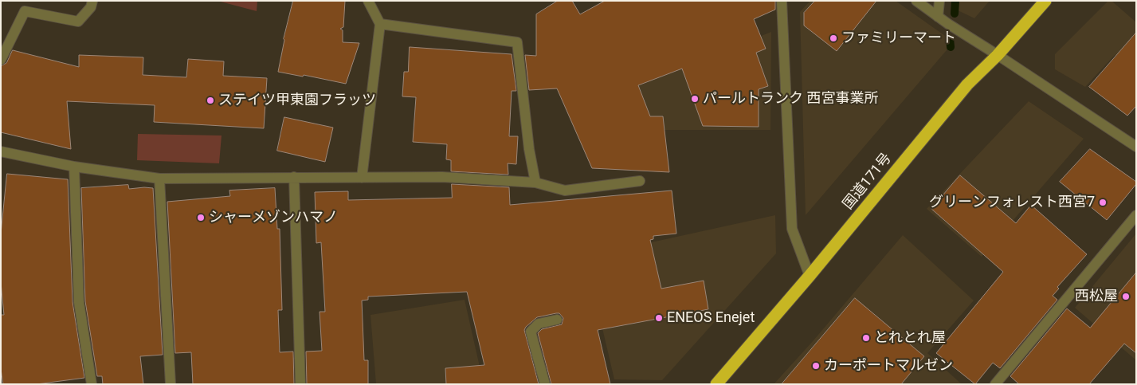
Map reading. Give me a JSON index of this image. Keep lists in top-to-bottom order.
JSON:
{
  "streets": {
    "highway": ["国道171号"]
  },
  "places": [
    "ファミリーマート",
    "パールトランク 西宮事業所",
    "ステイツ甲東園フラッツ",
    "グリーンフォレスト西宮7",
    "シャーメゾンハマノ",
    "西松屋",
    "ENEOS Enejet",
    "とれとれ屋",
    "カーポートマルゼン"
  ]
}
